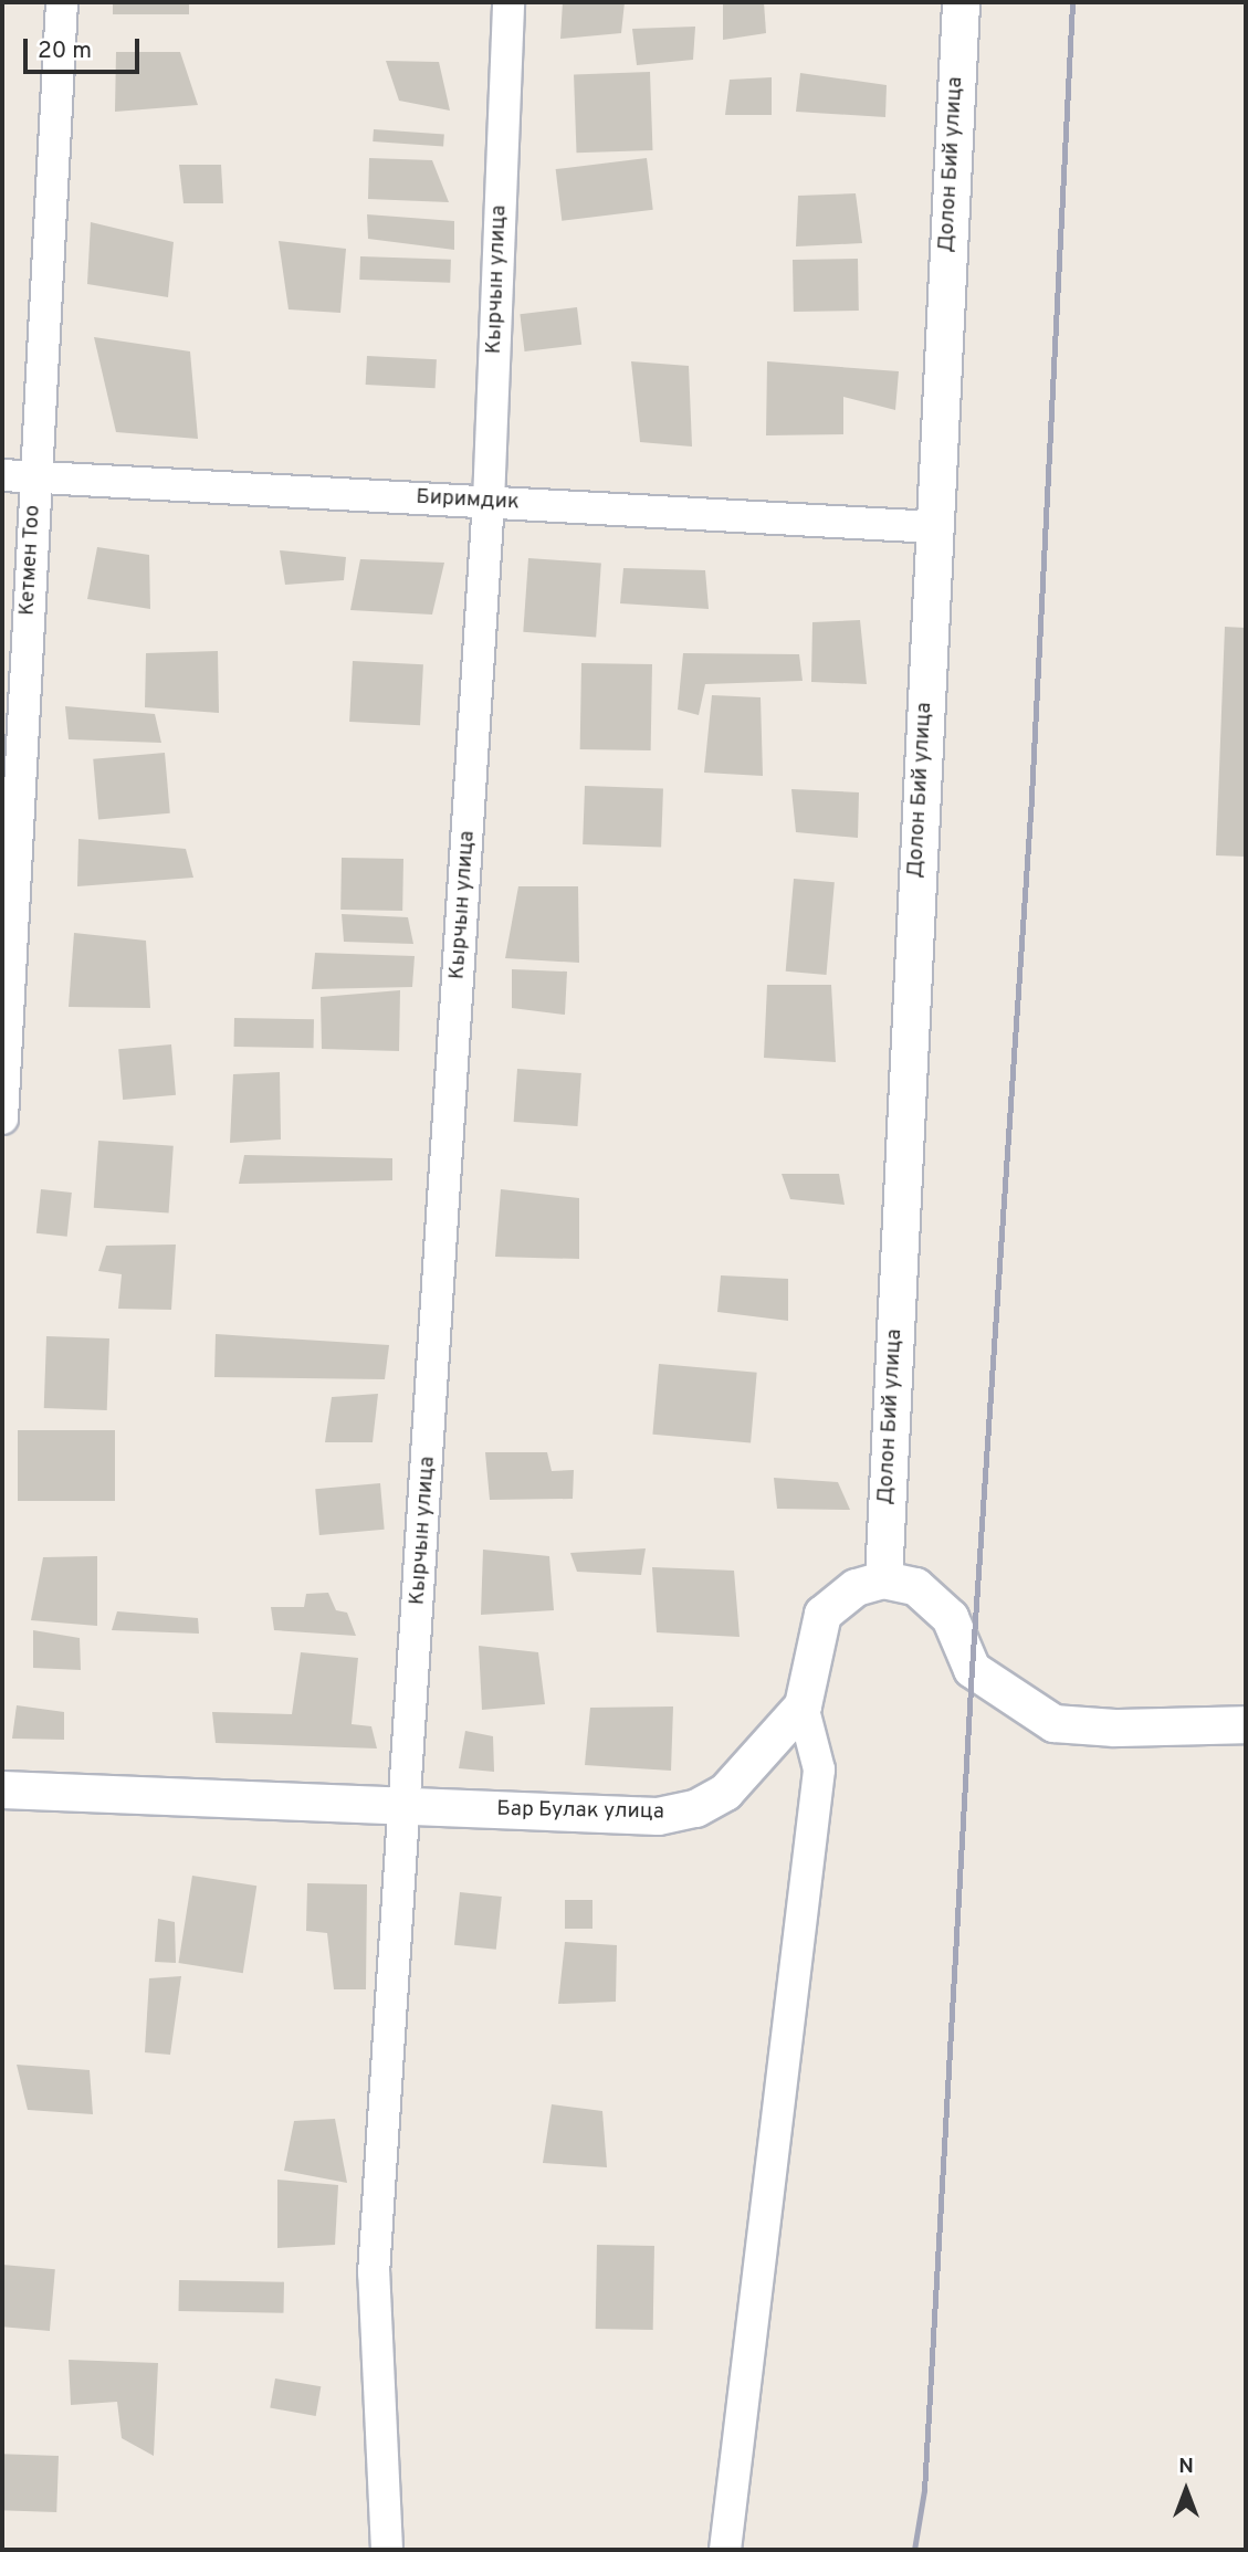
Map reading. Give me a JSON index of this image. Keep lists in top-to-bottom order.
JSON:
{
  "streets": {
    "street": [
      "Долон Бий улица",
      "Кырчын улица",
      "Биримдик",
      "Кетмен Тоо",
      "Бар Булак улица"
    ]
  },
  "crossings": [
    ["Долон Бий улица", "Биримдик"],
    ["Долон Бий улица", "Бар Булак улица"],
    ["Кырчын улица", "Биримдик"],
    ["Кырчын улица", "Бар Булак улица"],
    ["Биримдик", "Кетмен Тоо"]
  ],
  "scale_bar": "20 m",
  "north": "top"
}
